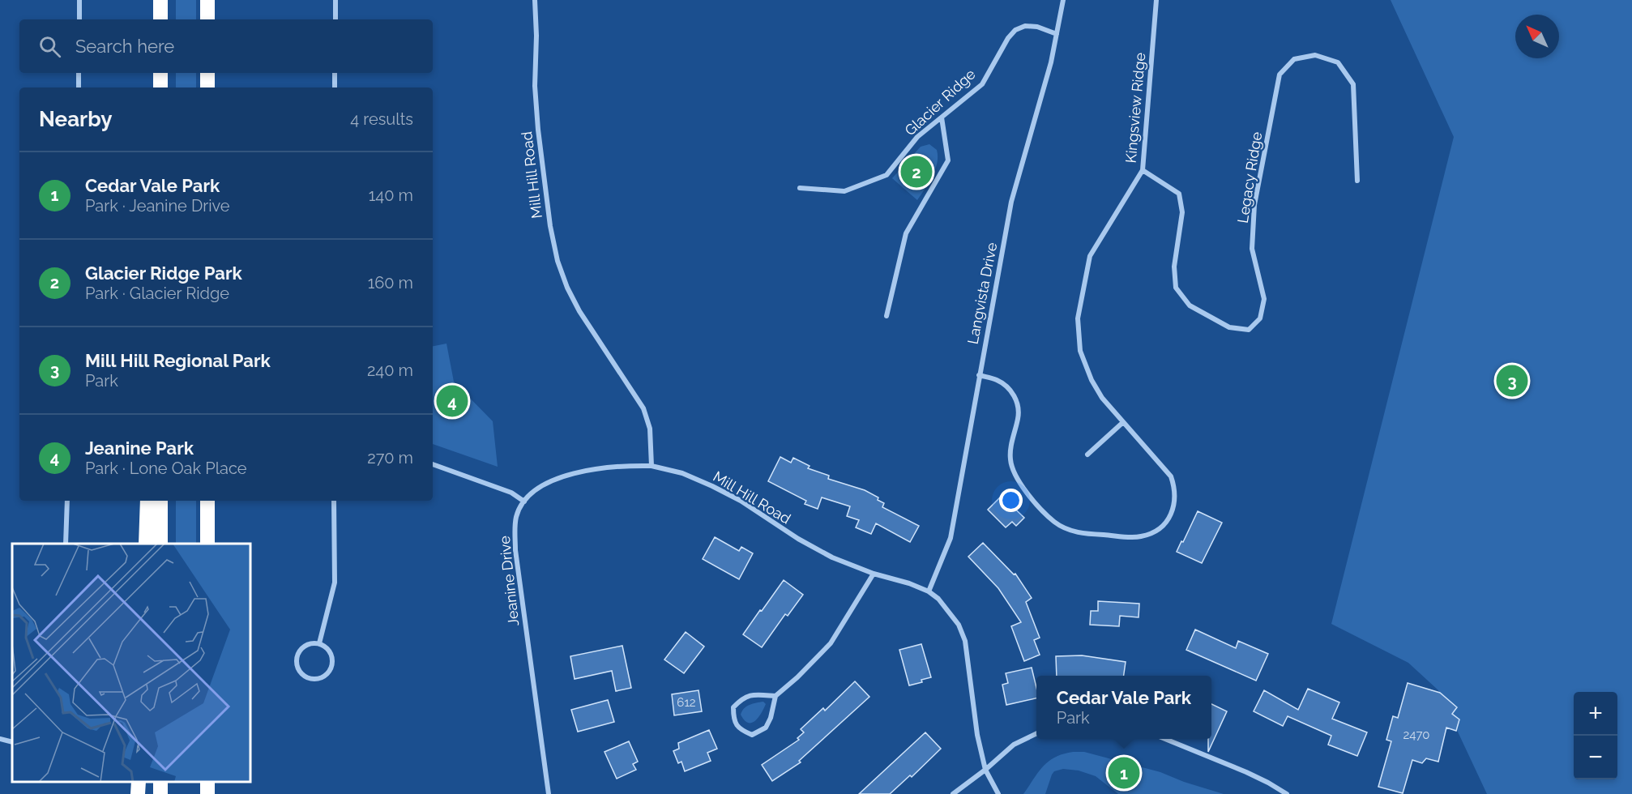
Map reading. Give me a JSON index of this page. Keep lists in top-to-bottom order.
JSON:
{
  "streets": {
    "street": [
      "Glacier Ridge",
      "Kingsview Ridge",
      "Mill Hill Road",
      "Legacy Ridge",
      "Langvista Drive",
      "Jeanine Drive"
    ]
  },
  "crossings": [
    ["Glacier Ridge", "Langvista Drive"],
    ["Kingsview Ridge", "Legacy Ridge"],
    ["Kingsview Ridge", "Langvista Drive"],
    ["Mill Hill Road", "Langvista Drive"]
  ],
  "house_numbers": ["612", "2470"],
  "north": "top left",
  "page": {
    "search": "Search here",
    "heading": ["Nearby", "4 results"],
    "list": [
      {
        "mark": "1",
        "name": "Cedar Vale Park",
        "note": "Park · Jeanine Drive",
        "value": "140 m"
      },
      {
        "mark": "2",
        "name": "Glacier Ridge Park",
        "note": "Park · Glacier Ridge",
        "value": "160 m"
      },
      {
        "mark": "3",
        "name": "Mill Hill Regional Park",
        "note": "Park",
        "value": "240 m"
      },
      {
        "mark": "4",
        "name": "Jeanine Park",
        "note": "Park · Lone Oak Place",
        "value": "270 m"
      }
    ],
    "pins": [
      "2",
      "3",
      "4",
      "1"
    ],
    "popup": ["Cedar Vale Park", "Park"],
    "map_buttons": ["+", "−"]
  }
}
